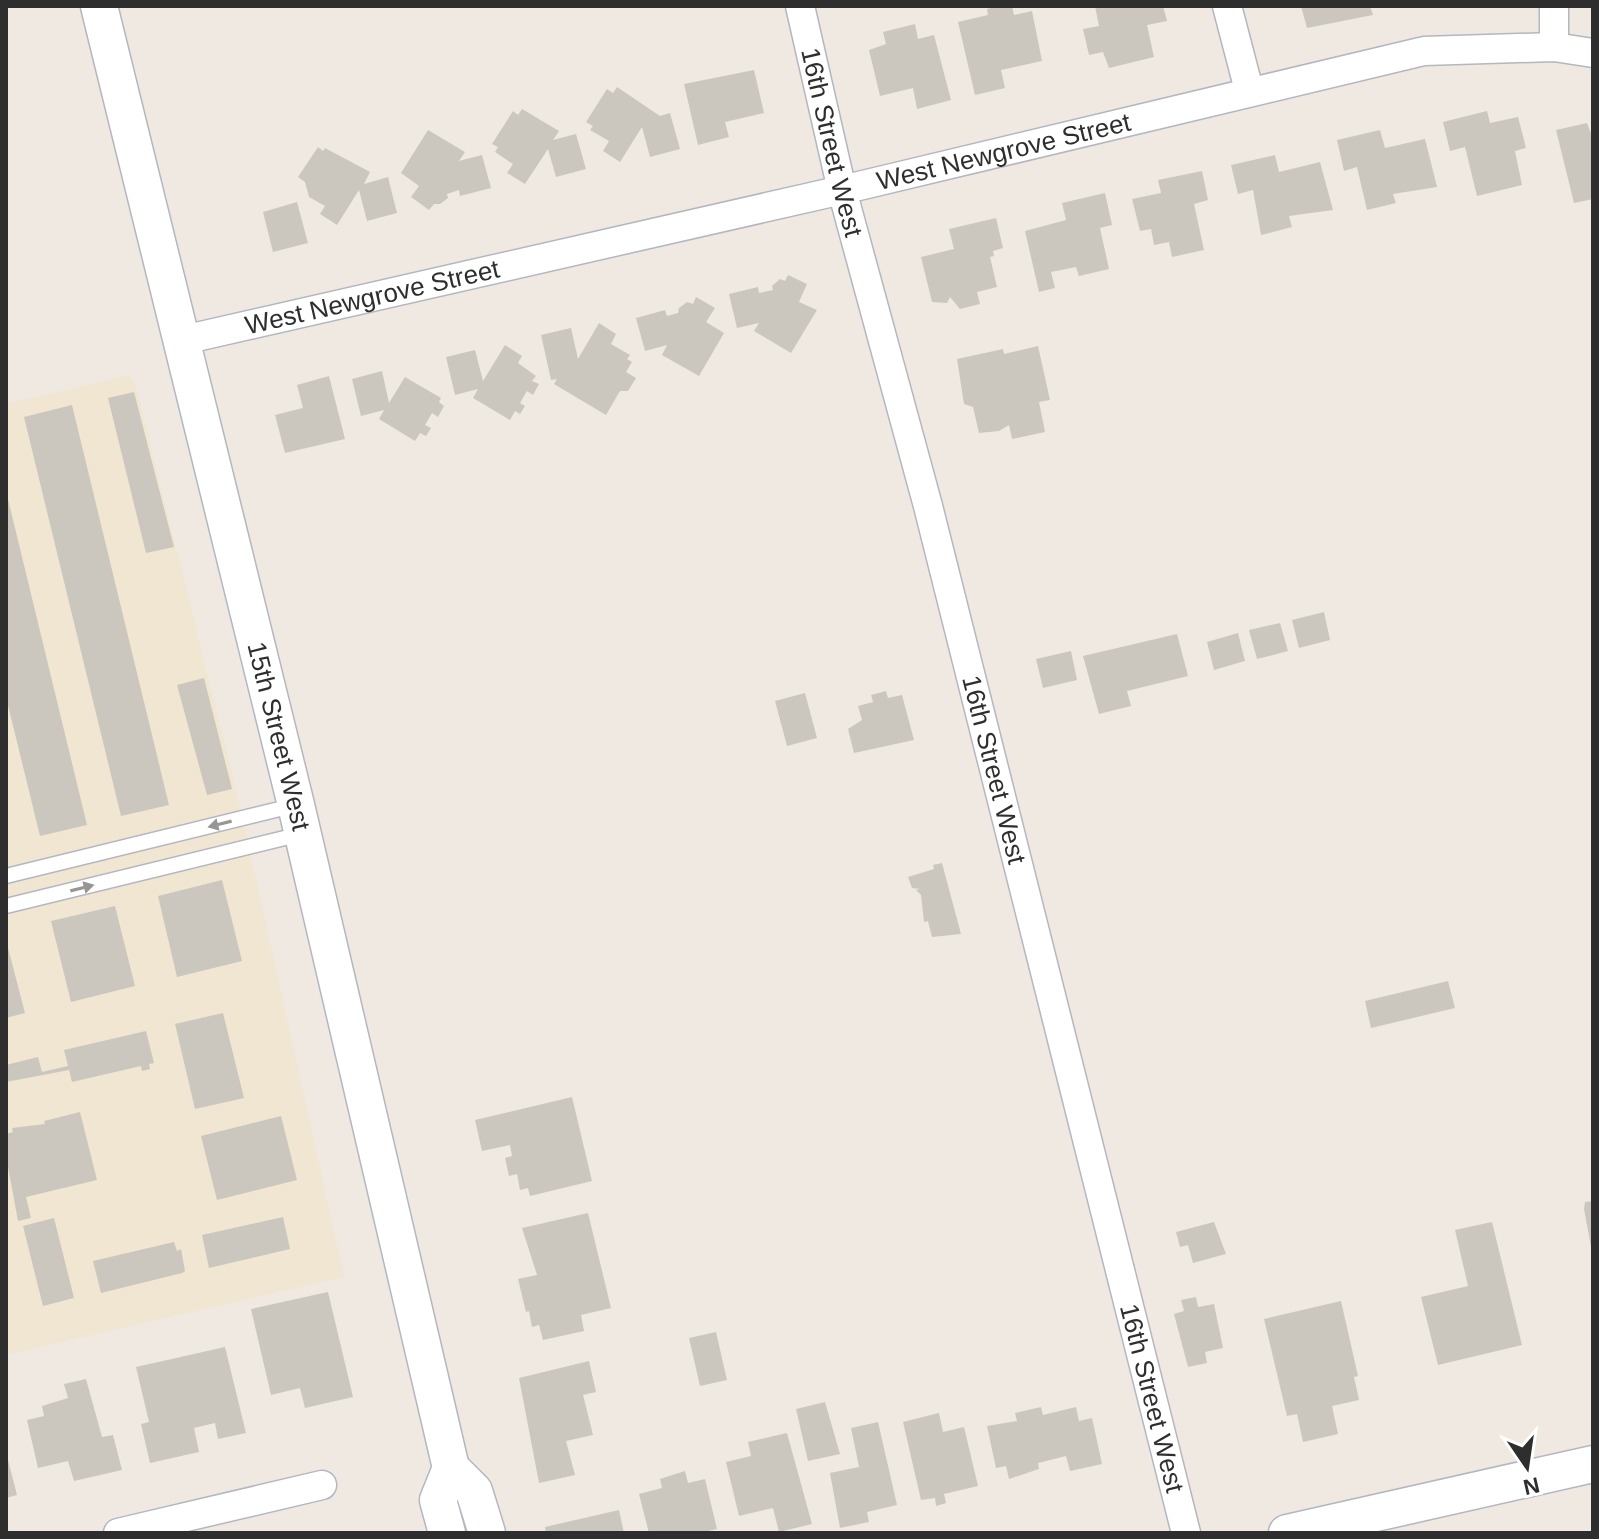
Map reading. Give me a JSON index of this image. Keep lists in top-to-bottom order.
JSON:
{
  "streets": {
    "street": ["16th Street West", "West Newgrove Street", "15th Street West"]
  },
  "crossings": [
    ["16th Street West", "West Newgrove Street"],
    ["West Newgrove Street", "15th Street West"]
  ],
  "north": "bottom"
}
